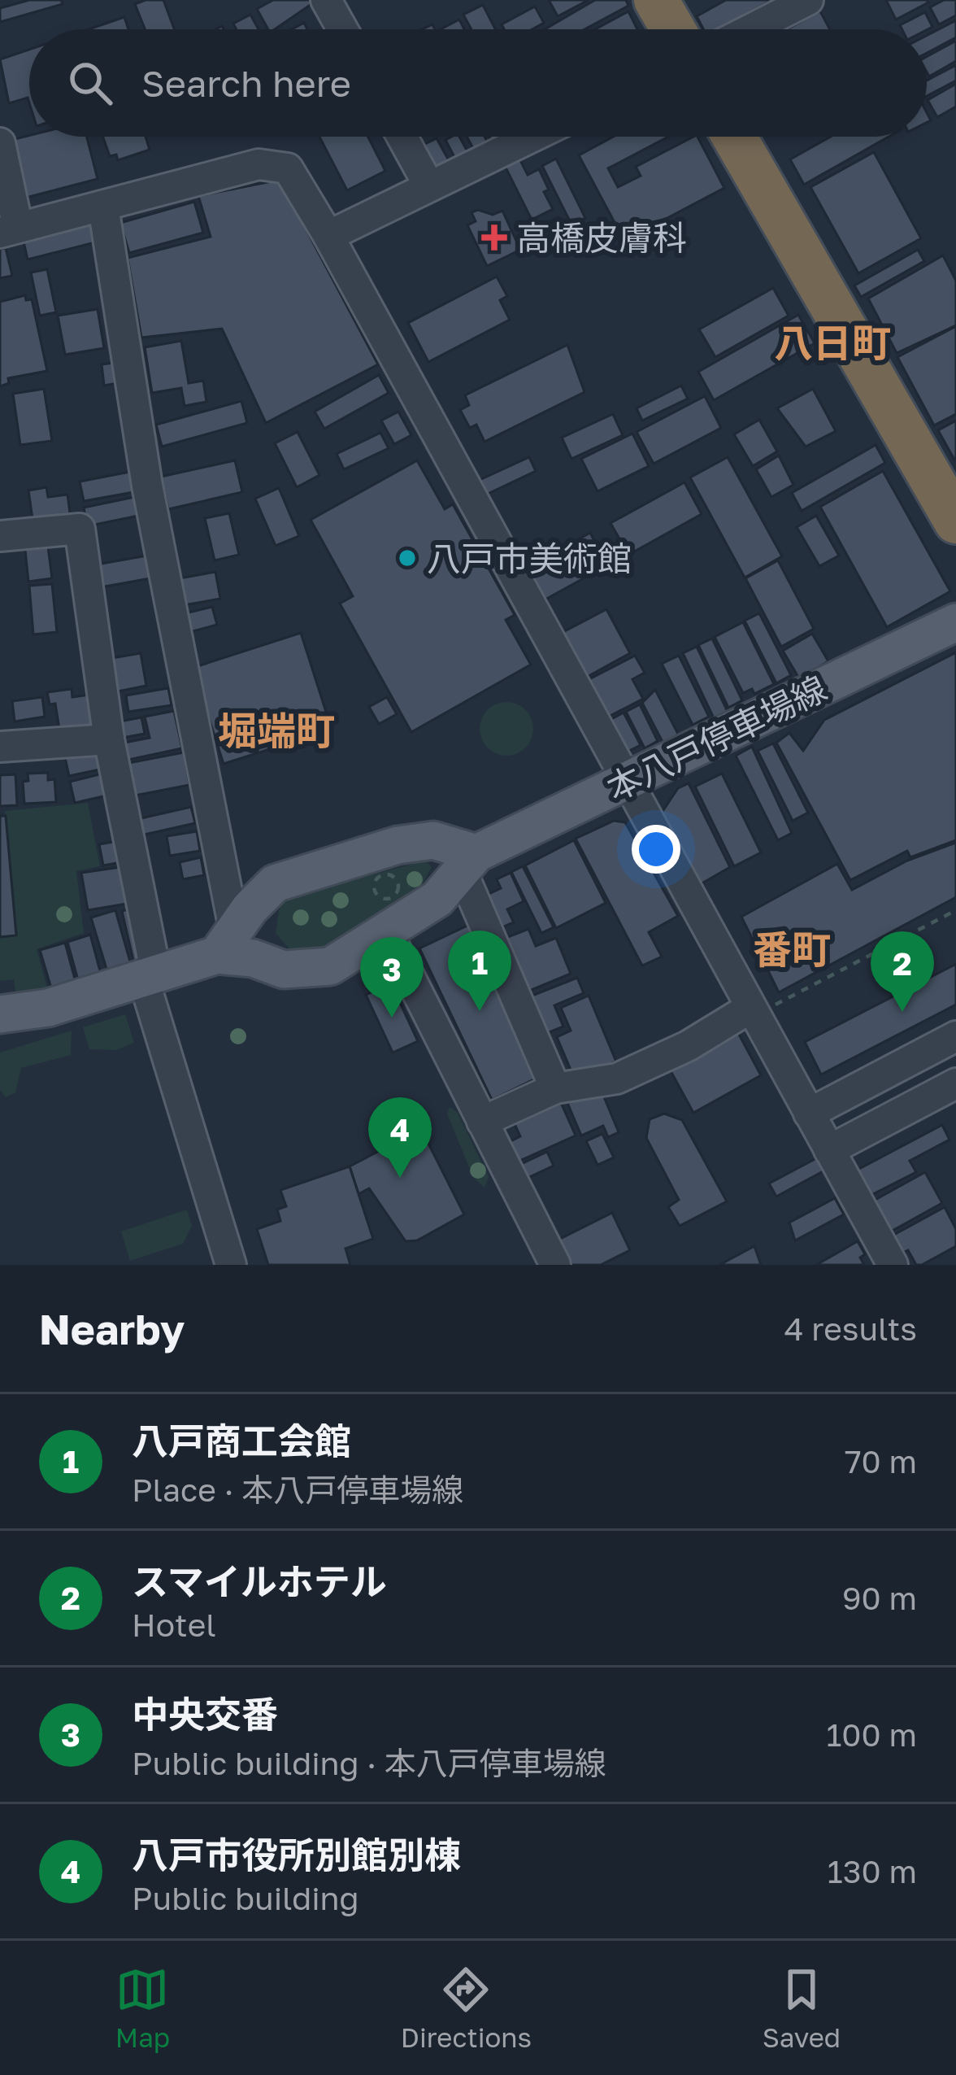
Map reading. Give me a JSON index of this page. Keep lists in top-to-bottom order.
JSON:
{
  "streets": {
    "main road": ["本八戸停車場線"]
  },
  "districts": ["八日町", "堀端町", "番町"],
  "places": {
    "health": ["高橋皮膚科"],
    "other": ["八戸市美術館"]
  },
  "page": {
    "search": "Search here",
    "pins": [
      "1",
      "2",
      "3",
      "4"
    ],
    "heading": ["Nearby", "4 results"],
    "list": [
      {
        "mark": "1",
        "name": "八戸商工会館",
        "note": "Place · 本八戸停車場線",
        "value": "70 m"
      },
      {
        "mark": "2",
        "name": "スマイルホテル",
        "note": "Hotel",
        "value": "90 m"
      },
      {
        "mark": "3",
        "name": "中央交番",
        "note": "Public building · 本八戸停車場線",
        "value": "100 m"
      },
      {
        "mark": "4",
        "name": "八戸市役所別館別棟",
        "note": "Public building",
        "value": "130 m"
      }
    ],
    "nav": ["Map", "Directions", "Saved"]
  }
}
